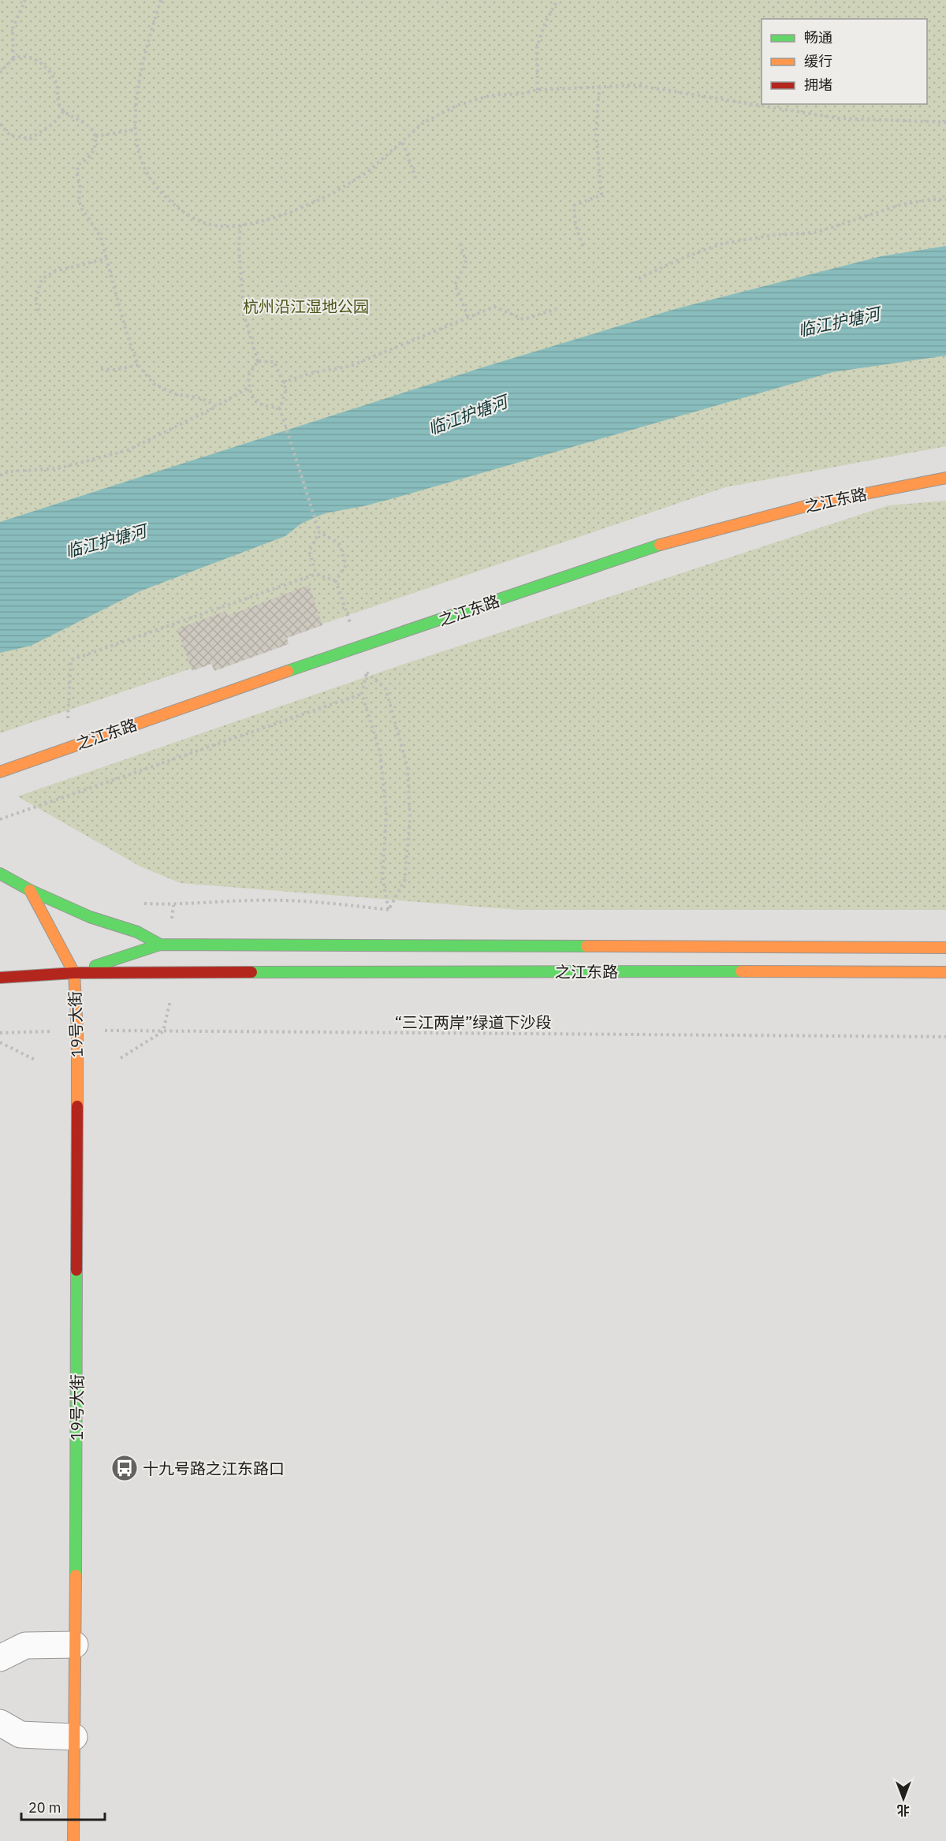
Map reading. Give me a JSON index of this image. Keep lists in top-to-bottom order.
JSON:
{
  "streets": {
    "main road": ["之江东路", "19号大街"],
    "path": ["“三江两岸”绿道下沙段"]
  },
  "crossings": [
    ["之江东路", "19号大街"],
    ["“三江两岸”绿道下沙段", "19号大街"]
  ],
  "water": ["临江护塘河"],
  "parks": ["杭州沿江湿地公园"],
  "places": {
    "bus stop": ["十九号路之江东路口"]
  },
  "legend": ["畅通", "缓行", "拥堵"],
  "scale_bar": "20 m",
  "north": "bottom"
}
